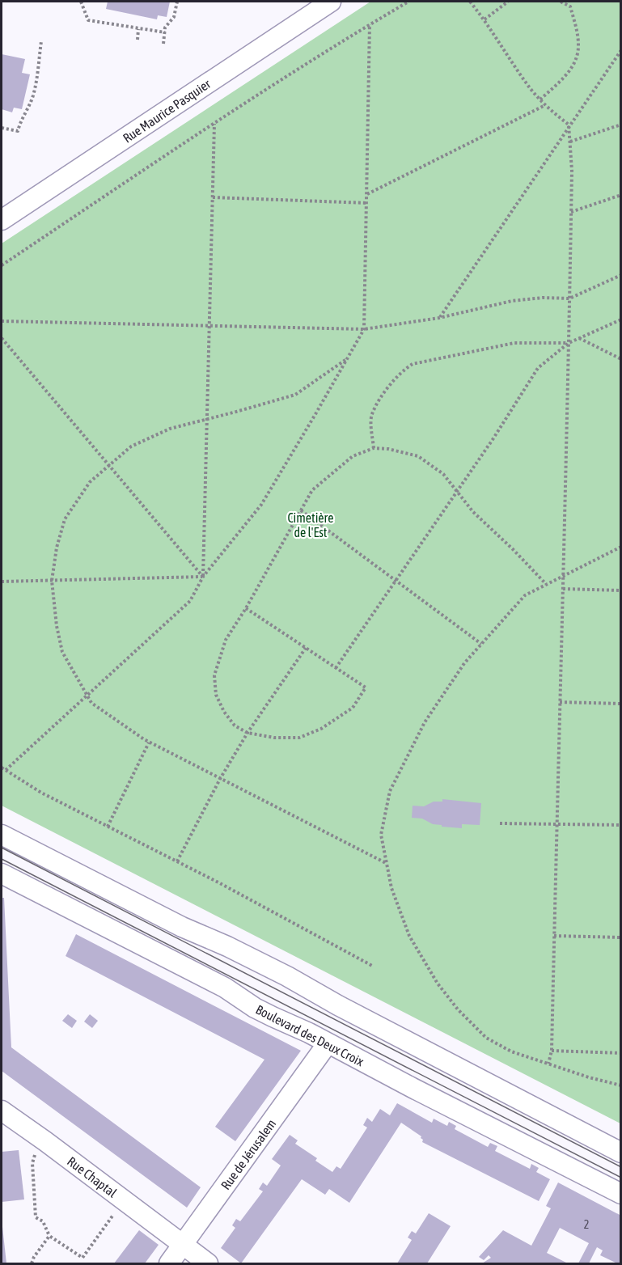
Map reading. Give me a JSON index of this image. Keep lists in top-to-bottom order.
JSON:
{
  "streets": {
    "street": [
      "Rue Maurice Pasquier",
      "Boulevard des Deux Croix",
      "Rue de Jérusalem",
      "Rue Chaptal"
    ]
  },
  "crossings": [
    ["Boulevard des Deux Croix", "Rue de Jérusalem"],
    ["Rue de Jérusalem", "Rue Chaptal"]
  ],
  "parks": ["Cimetière de l'Est"],
  "house_numbers": ["2"]
}
